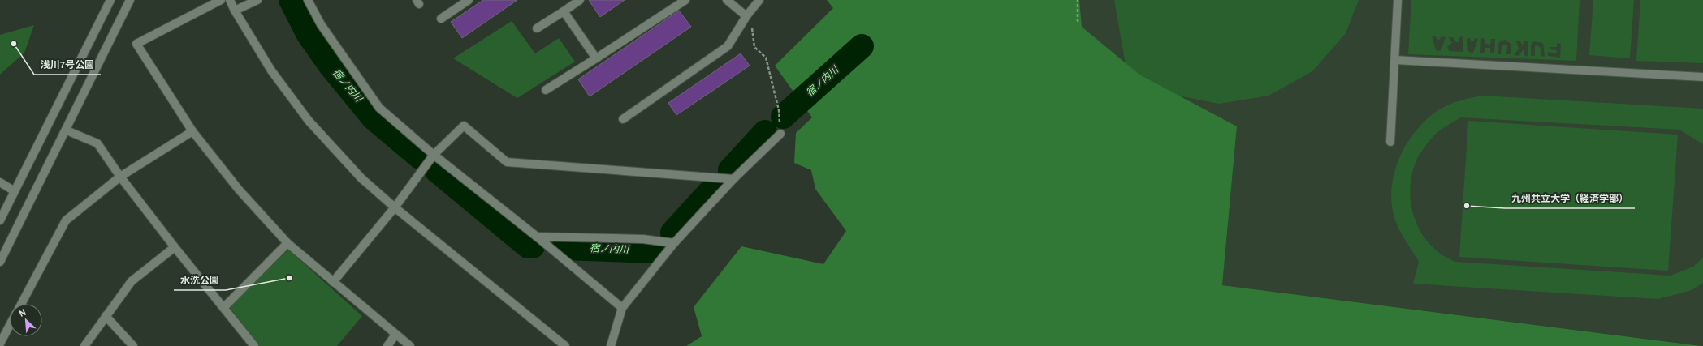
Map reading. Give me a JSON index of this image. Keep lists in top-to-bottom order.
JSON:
{
  "water": ["宿ノ内川"],
  "places": ["浅川7号公園", "九州共立大学（経済学部）", "水洗公園"],
  "north": "top left"
}
